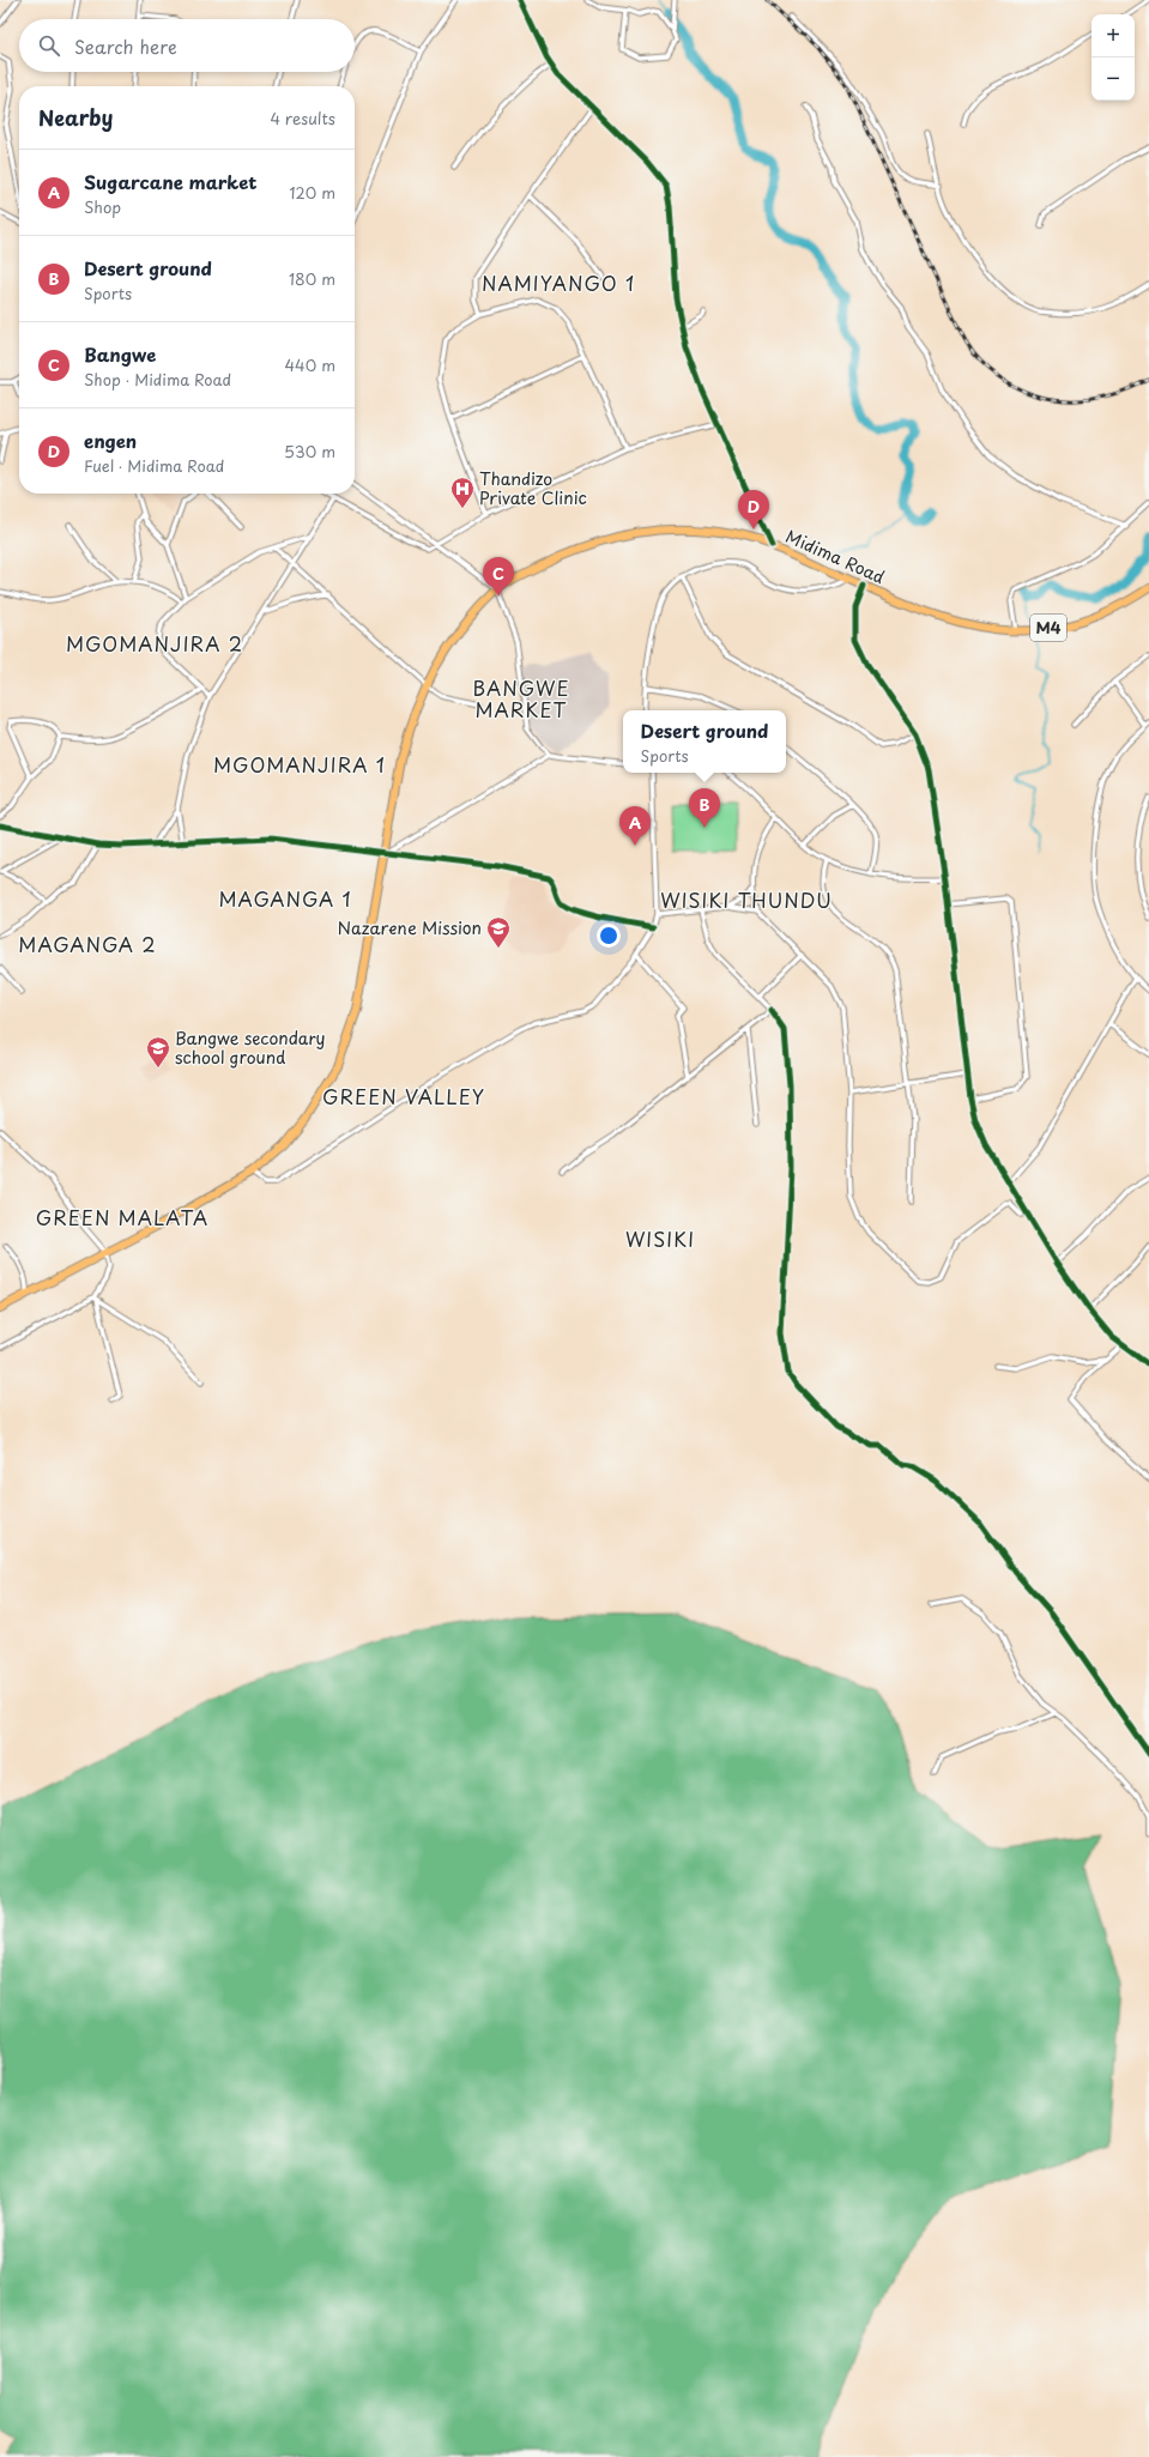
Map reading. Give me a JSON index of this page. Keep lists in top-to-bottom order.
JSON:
{
  "streets": {
    "main road": ["Midima Road", "M4"]
  },
  "districts": [
    "NAMIYANGO 1",
    "MGOMANJIRA 2",
    "BANGWE MARKET",
    "MGOMANJIRA 1",
    "MAGANGA 1",
    "WISIKI THUNDU",
    "MAGANGA 2",
    "GREEN VALLEY",
    "GREEN MALATA",
    "WISIKI"
  ],
  "places": {
    "hospital": ["Thandizo Private Clinic"],
    "school or university": ["Nazarene Mission", "Bangwe secondary school ground"]
  },
  "page": {
    "map_buttons": ["+", "−"],
    "search": "Search here",
    "heading": ["Nearby", "4 results"],
    "list": [
      {
        "mark": "A",
        "name": "Sugarcane market",
        "note": "Shop",
        "value": "120 m"
      },
      {
        "mark": "B",
        "name": "Desert ground",
        "note": "Sports",
        "value": "180 m"
      },
      {
        "mark": "C",
        "name": "Bangwe",
        "note": "Shop · Midima Road",
        "value": "440 m"
      },
      {
        "mark": "D",
        "name": "engen",
        "note": "Fuel · Midima Road",
        "value": "530 m"
      }
    ],
    "pins": [
      "D",
      "C",
      "B",
      "A"
    ],
    "popup": ["Desert ground", "Sports"]
  }
}
